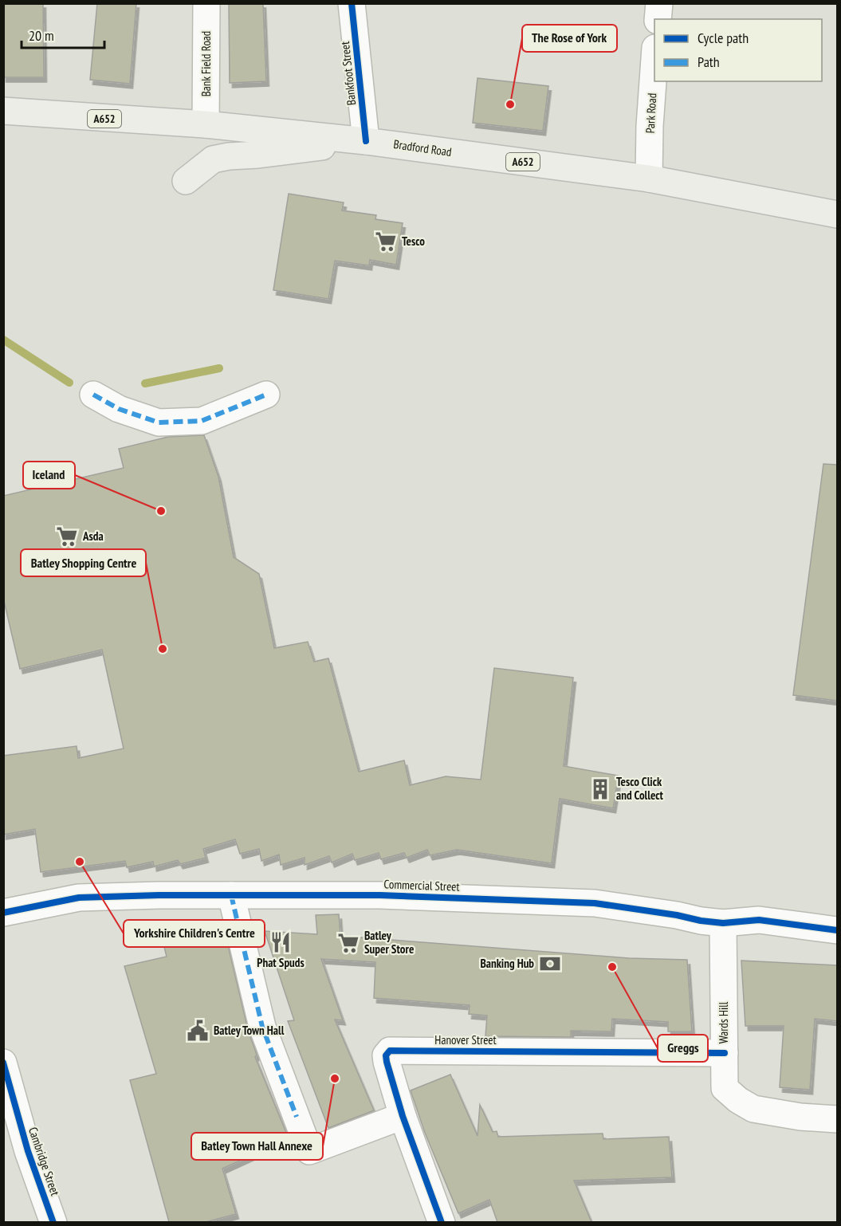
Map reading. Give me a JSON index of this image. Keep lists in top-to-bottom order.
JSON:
{
  "streets": {
    "main road": ["A652", "Bradford Road"],
    "street": [
      "Bank Field Road",
      "Bankfoot Street",
      "Park Road",
      "Commercial Street",
      "Wards Hill",
      "Hanover Street",
      "Cambridge Street"
    ]
  },
  "crossings": [
    ["Bank Field Road", "Bradford Road"],
    ["Bankfoot Street", "Bradford Road"],
    ["Park Road", "Bradford Road"],
    ["Commercial Street", "Wards Hill"],
    ["Wards Hill", "Hanover Street"]
  ],
  "places": {
    "other": [
      "The Rose of York",
      "Iceland",
      "Batley Shopping Centre",
      "Yorkshire Children's Centre",
      "Greggs",
      "Batley Town Hall Annexe"
    ],
    "supermarket": ["Tesco", "Asda", "Batley Super Store"],
    "building": ["Tesco Click and Collect"],
    "restaurant": ["Phat Spuds"],
    "bank": ["Banking Hub"],
    "public building": ["Batley Town Hall"]
  },
  "legend": ["Cycle path", "Path"],
  "scale_bar": "20 m"
}
